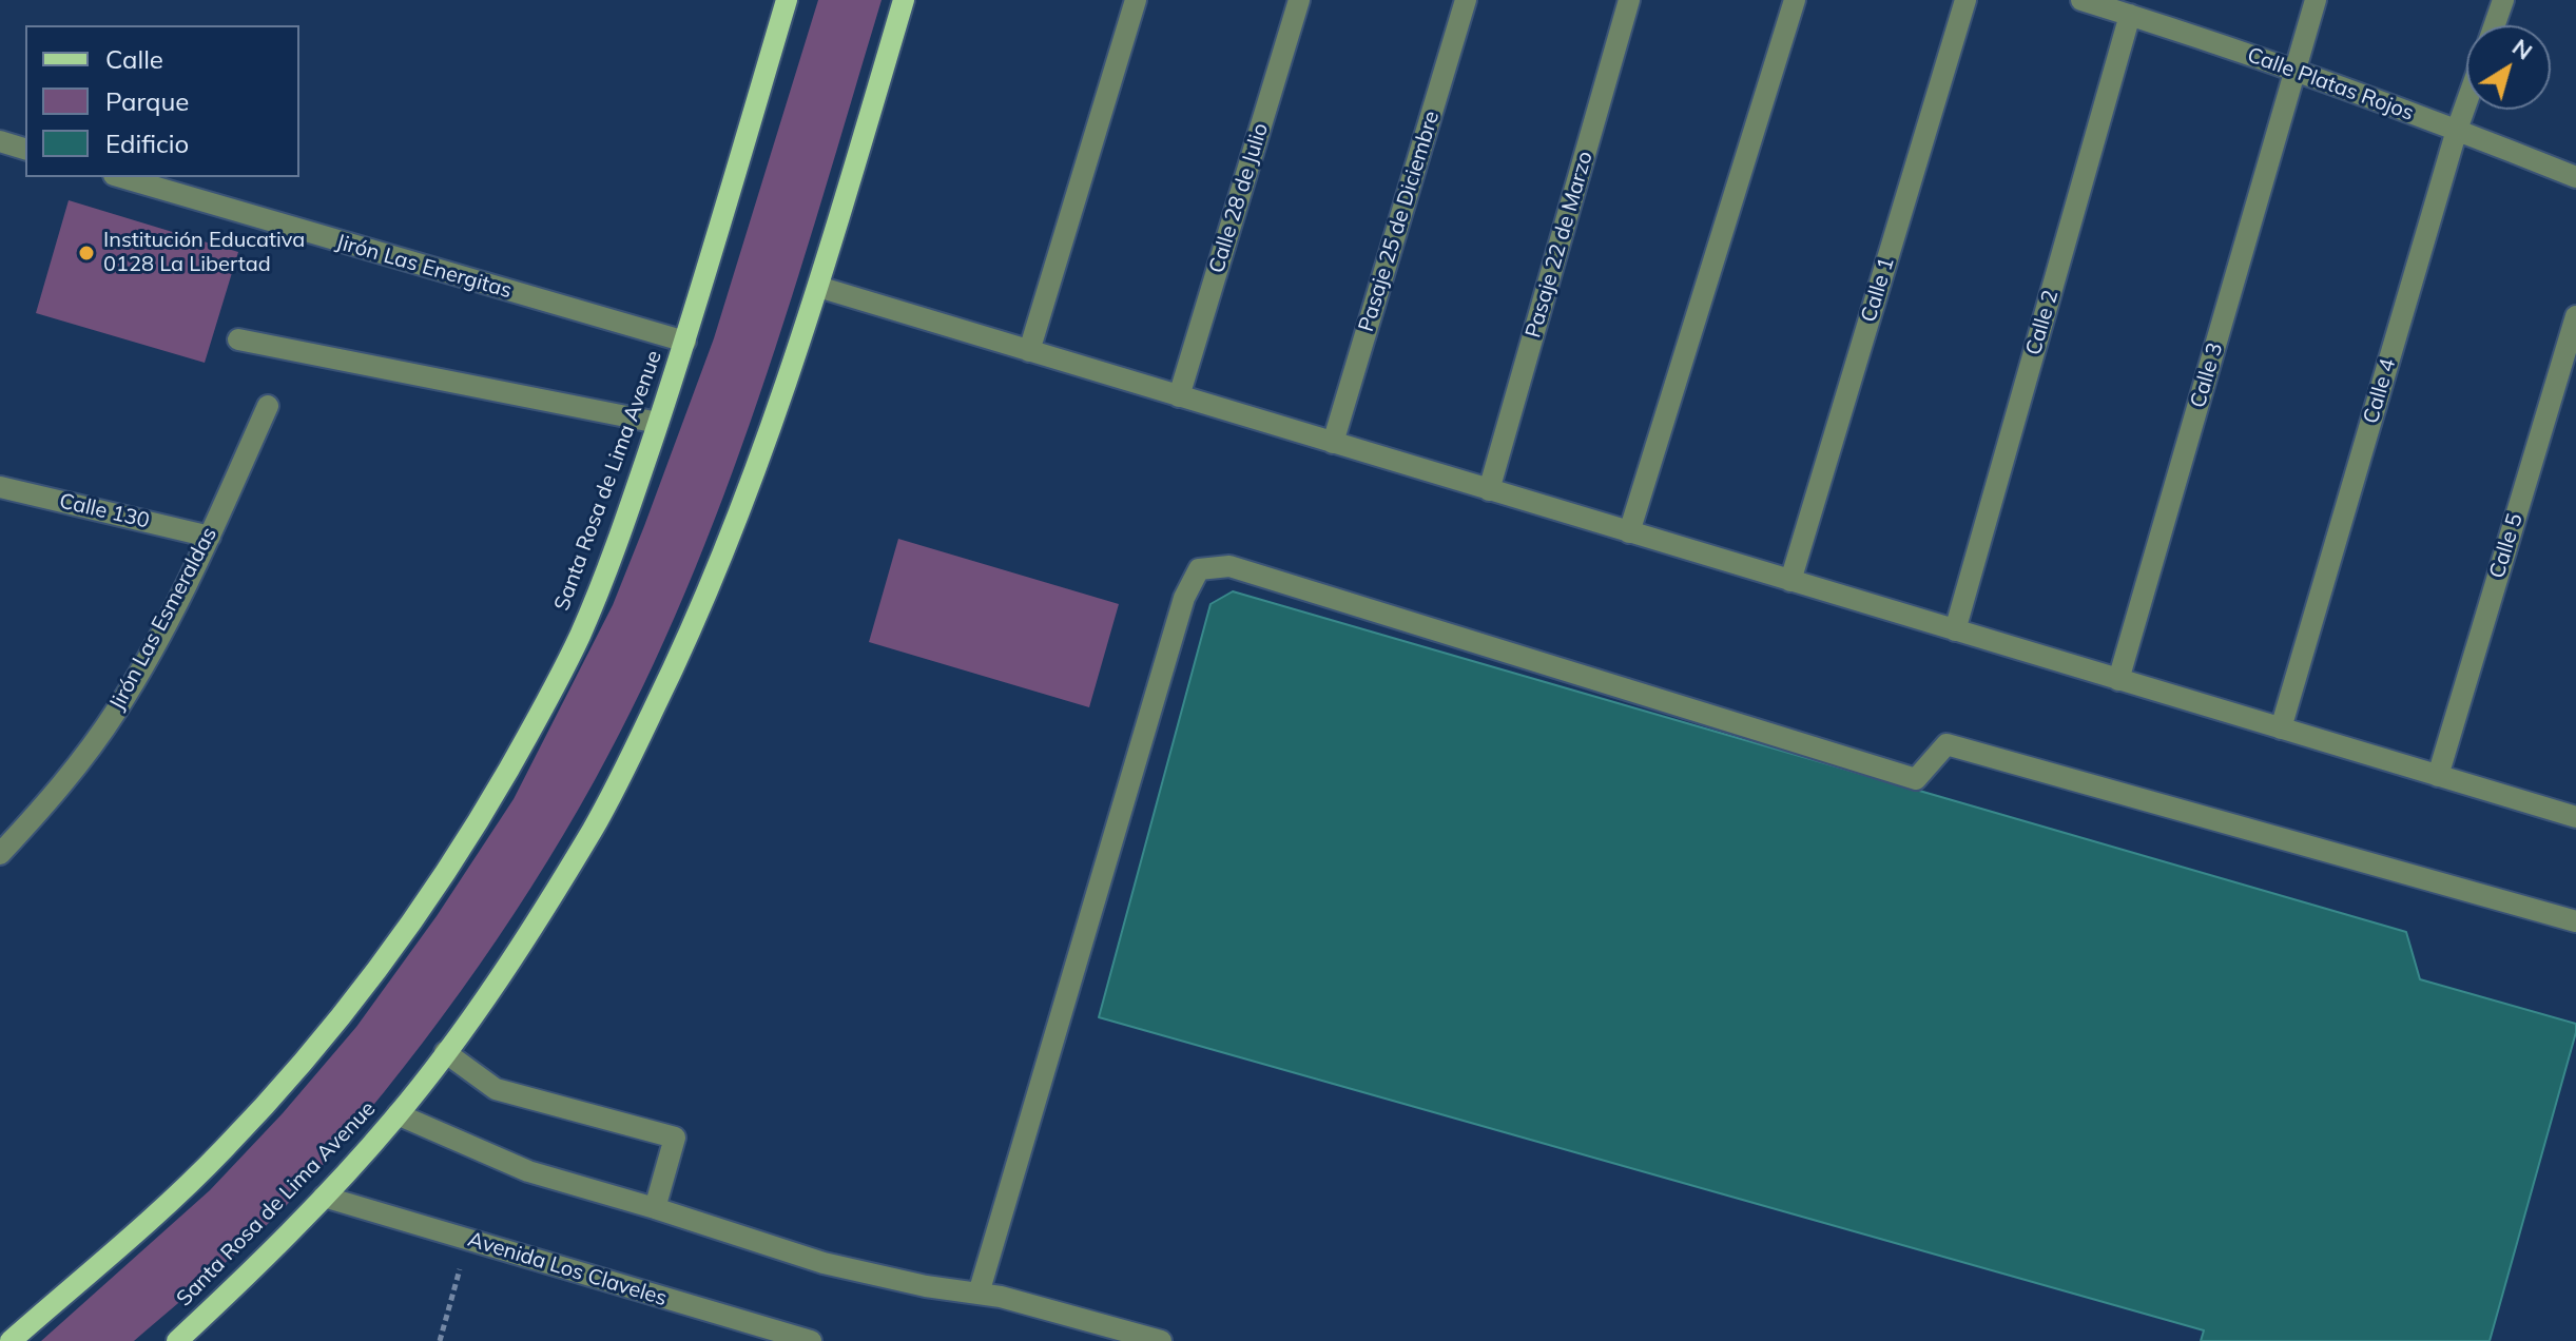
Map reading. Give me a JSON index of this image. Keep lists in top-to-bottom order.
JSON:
{
  "streets": {
    "main road": ["Santa Rosa de Lima Avenue"],
    "street": [
      "Calle Platas Rojos",
      "Calle 28 de Julio",
      "Pasaje 25 de Diciembre",
      "Pasaje 22 de Marzo",
      "Jirón Las Energitas",
      "Calle 1",
      "Calle 2",
      "Calle 3",
      "Calle 4",
      "Calle 130",
      "Calle 5",
      "Jirón Las Esmeraldas",
      "Avenida Los Claveles"
    ]
  },
  "crossings": [
    ["Calle Platas Rojos", "Calle 2"],
    ["Calle Platas Rojos", "Calle 3"],
    ["Calle Platas Rojos", "Calle 4"],
    ["Jirón Las Energitas", "Santa Rosa de Lima Avenue"],
    ["Santa Rosa de Lima Avenue", "Avenida Los Claveles"],
    ["Calle 130", "Jirón Las Esmeraldas"]
  ],
  "places": ["Institución Educativa 0128 La Libertad"],
  "legend": ["Calle", "Parque", "Edificio"],
  "north": "top right"
}
